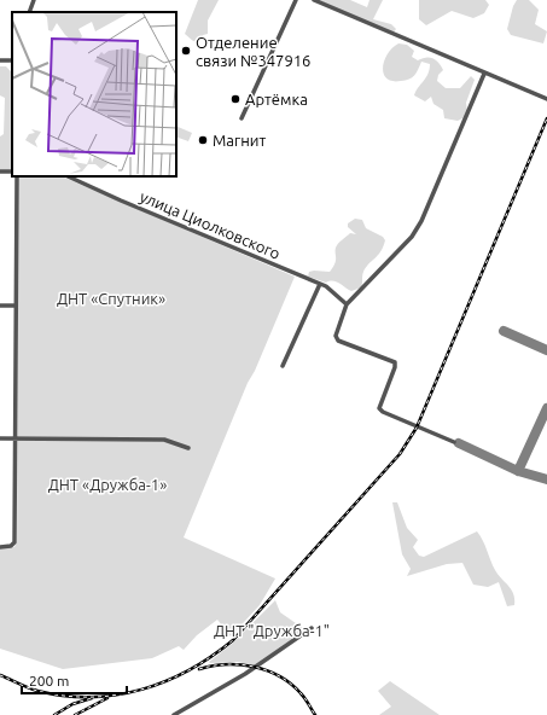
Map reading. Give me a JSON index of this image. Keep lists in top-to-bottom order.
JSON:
{
  "streets": {
    "street": ["улица Циолковского"]
  },
  "parks": ["ДНТ «Спутник»", "ДНТ «Дружба-1»", "ДНТ \"Дружба-1\""],
  "places": ["Отделение связи №347916", "Артёмка", "Магнит"],
  "scale_bar": "200 m"
}
